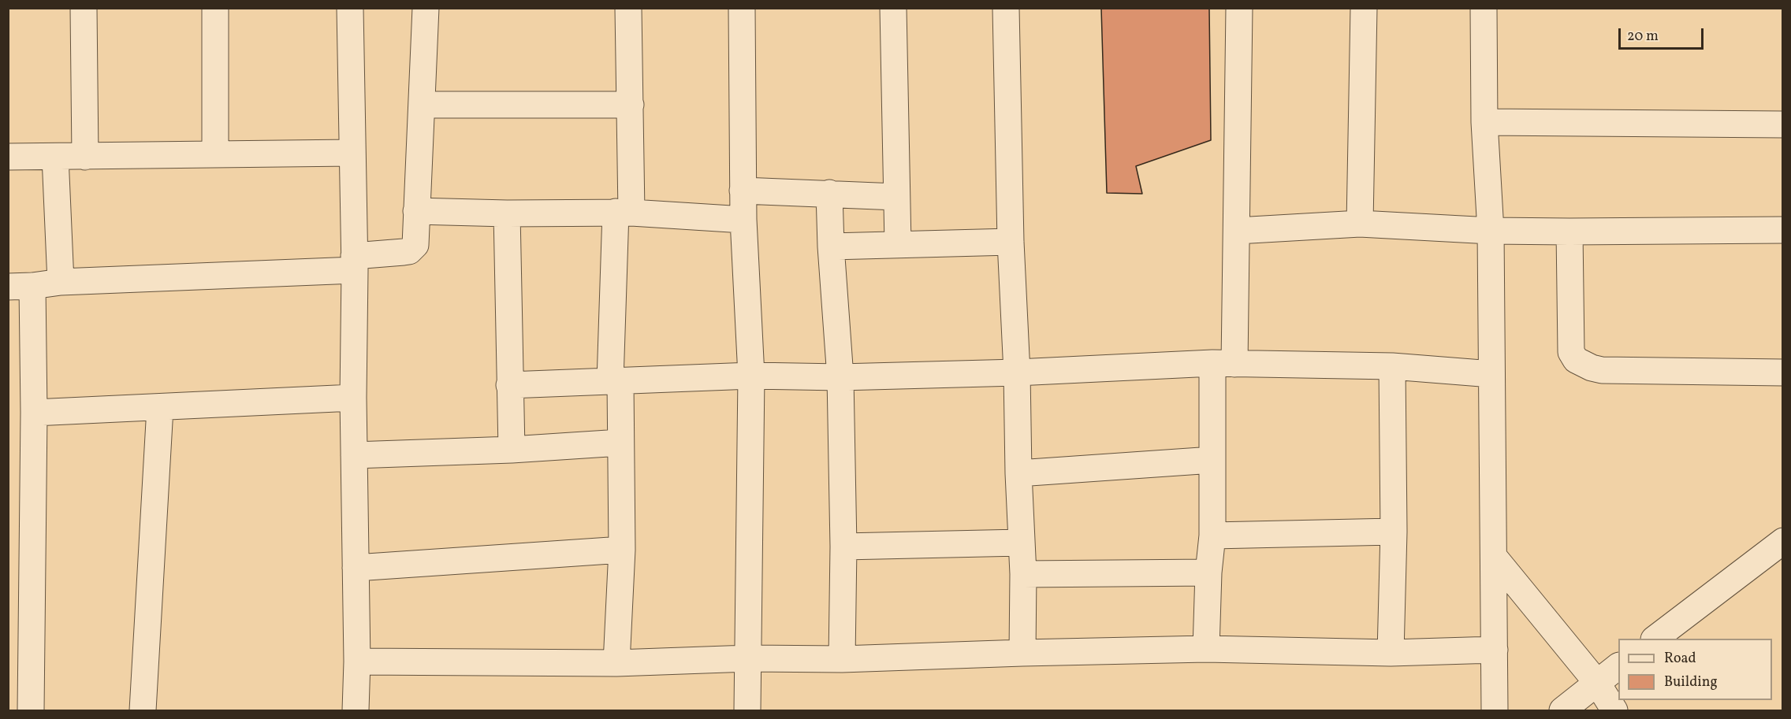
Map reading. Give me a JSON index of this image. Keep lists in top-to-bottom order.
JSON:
{
  "legend": ["Road", "Building"],
  "scale_bar": "20 m"
}
